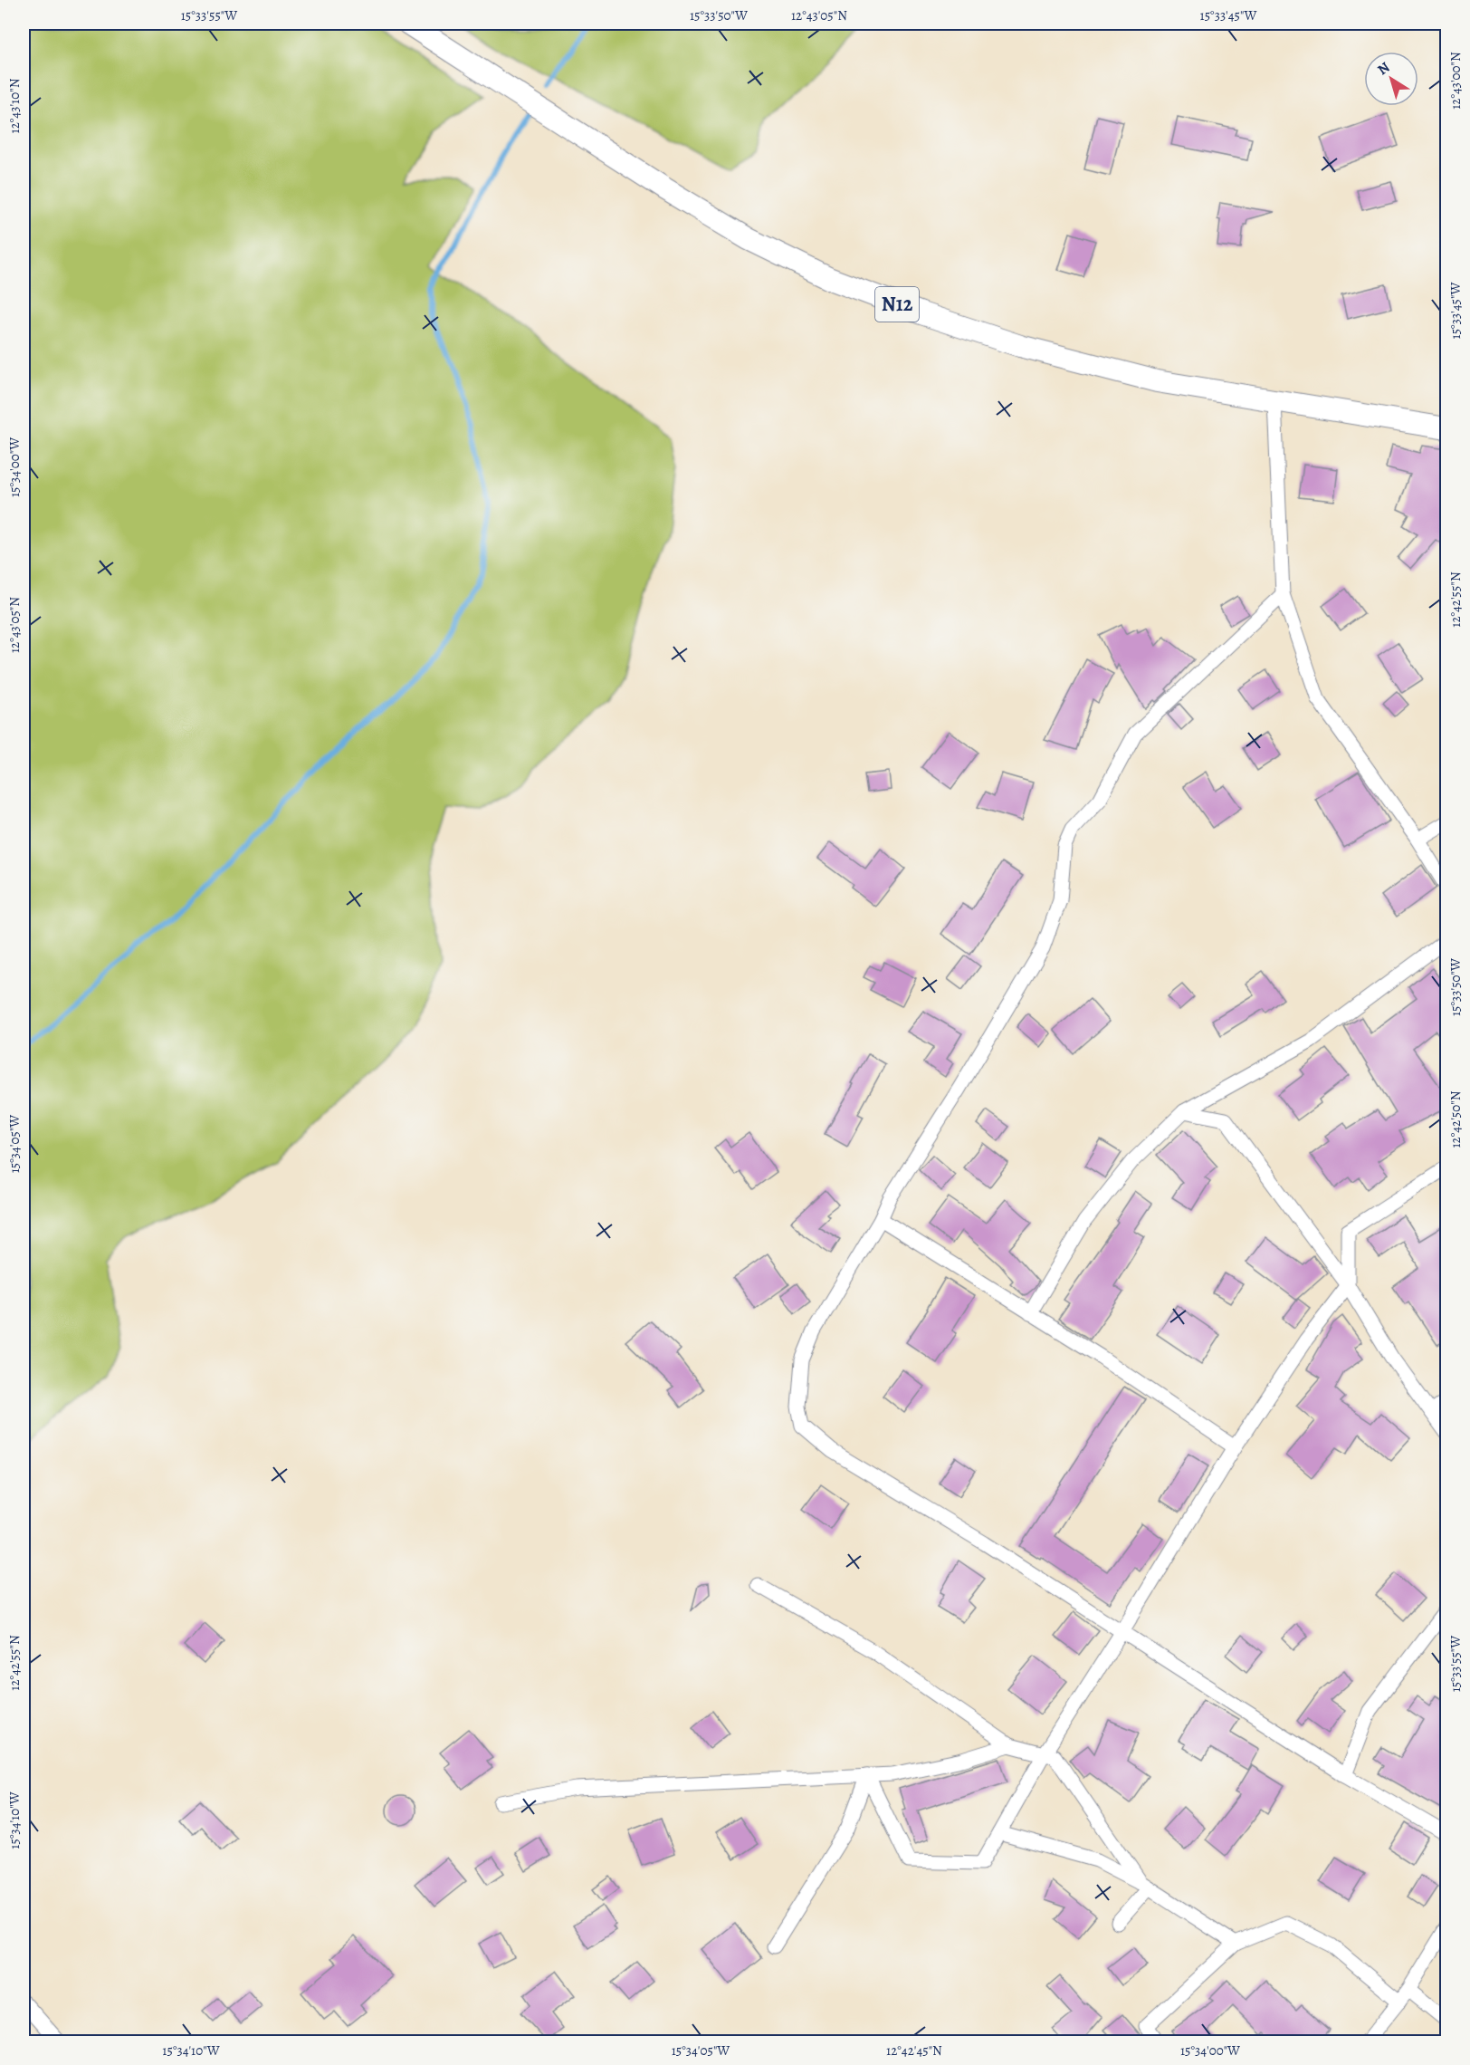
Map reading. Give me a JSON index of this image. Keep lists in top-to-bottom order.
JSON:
{
  "streets": {
    "main road": ["N12"]
  },
  "north": "top left",
  "coordinates": [
    "15°33'55\"W",
    "15°33'50\"W",
    "12°43'05\"N",
    "15°33'45\"W",
    "12°43'00\"N",
    "12°43'10\"N",
    "15°34'00\"W",
    "12°42'55\"N",
    "12°42'50\"N",
    "15°34'05\"W",
    "15°34'10\"W",
    "12°42'45\"N"
  ]
}
